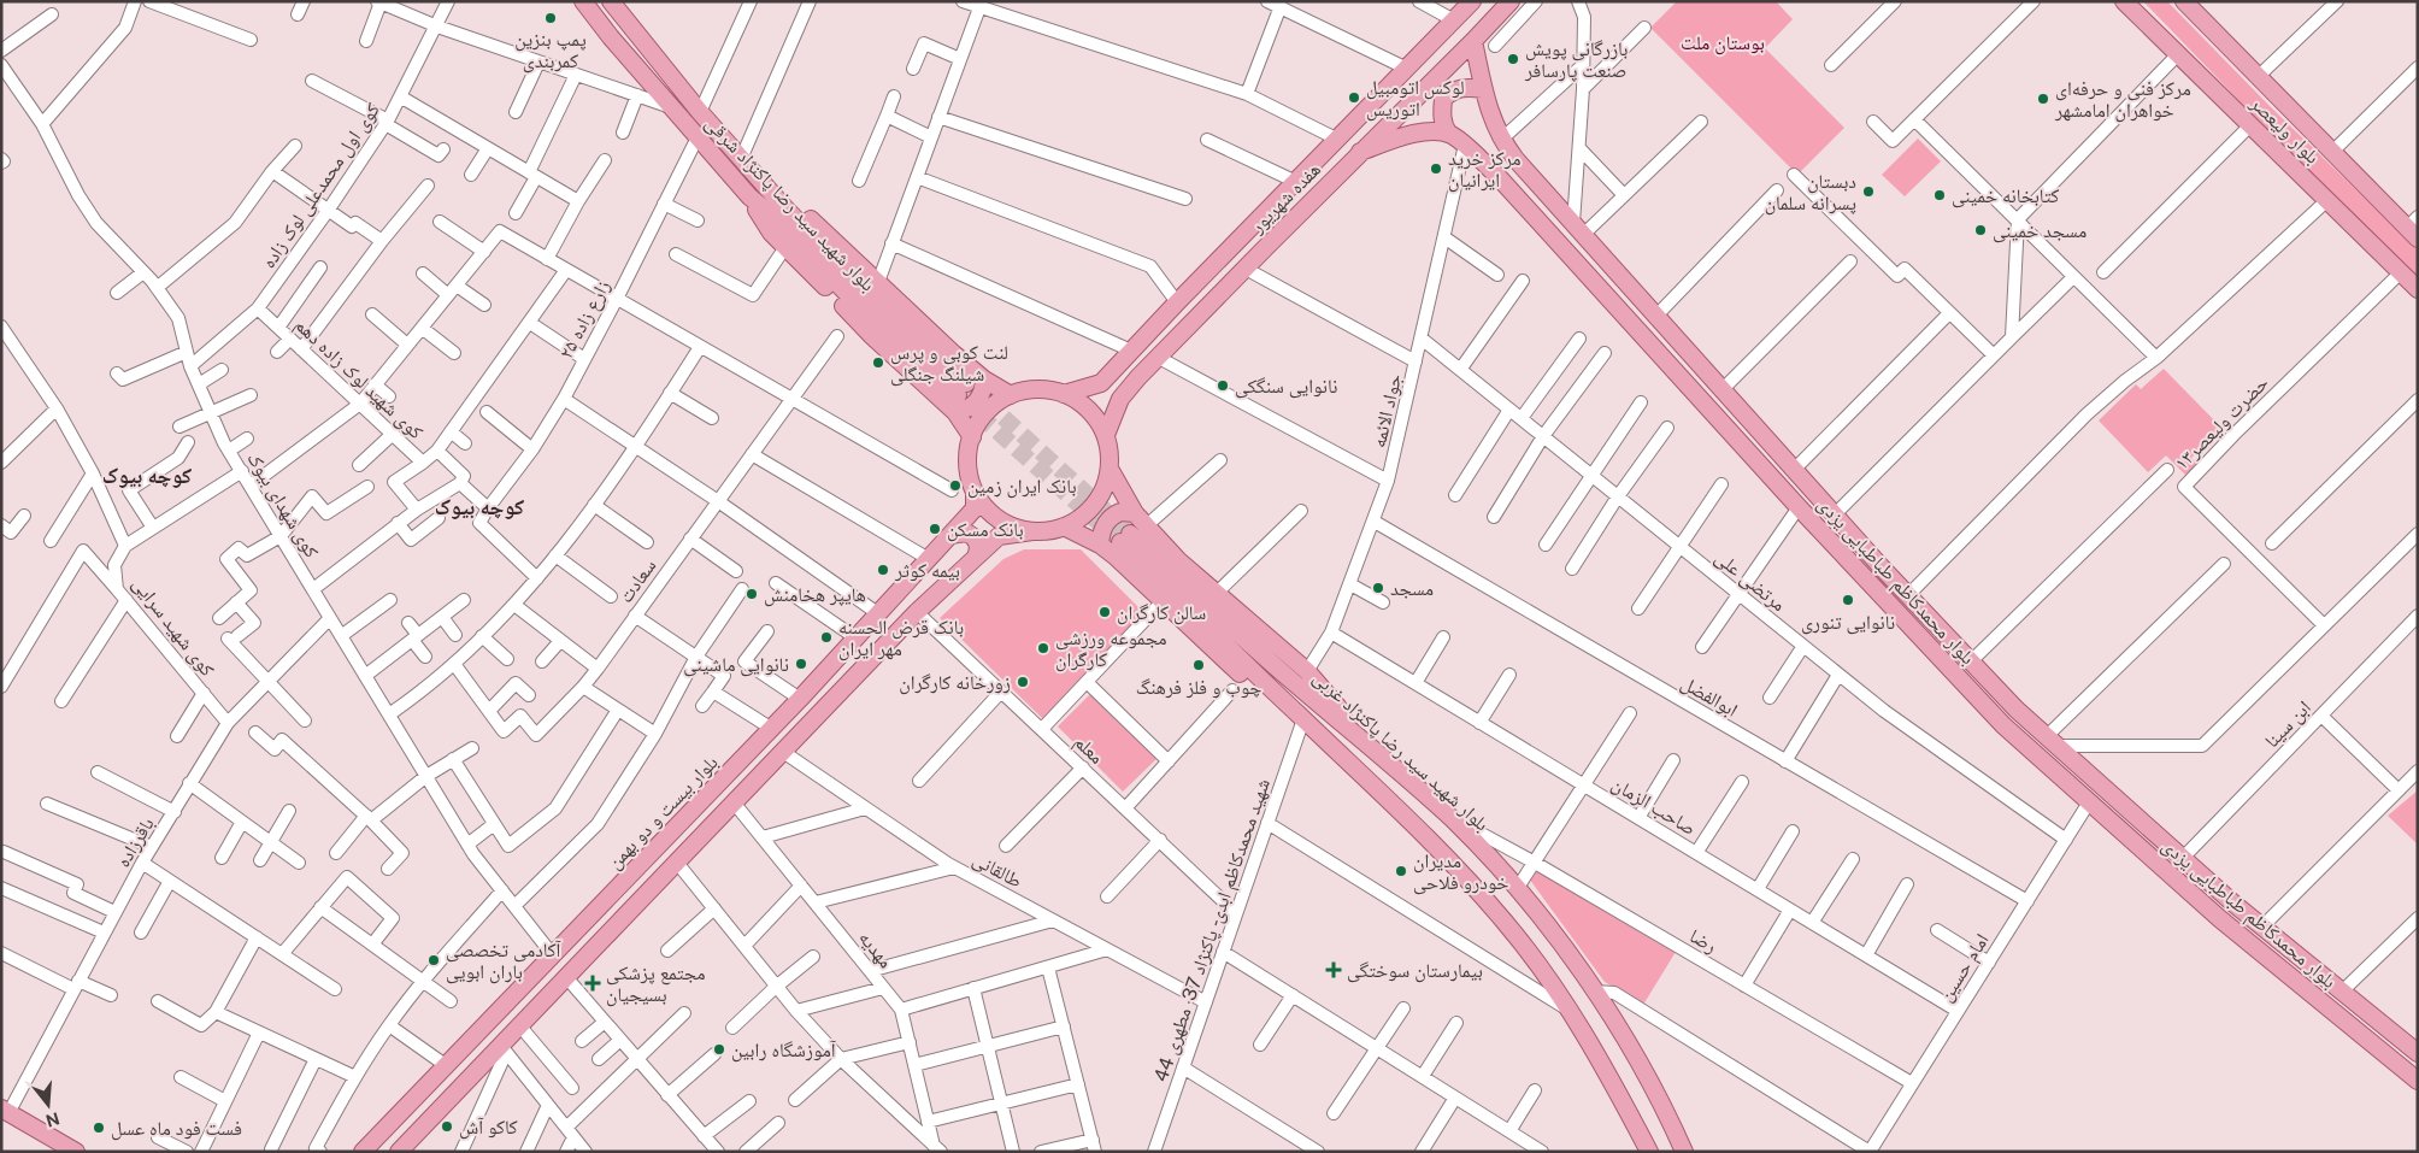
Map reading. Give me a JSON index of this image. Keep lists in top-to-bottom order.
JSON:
{
  "streets": {
    "main road": [
      "بلوار ولیعصر",
      "هفده شهریور",
      "بلوار شهید سید رضا پاکنژاد شرقی",
      "بلوار محمدکاظم طباطبایی یزدی",
      "بلوار شهید سید رضا پاکنژاد غربی",
      "بلوار بیست و دو بهمن"
    ],
    "street": [
      "کوی اول محمدعلی لوک زاده",
      "زارع زاده ۲۵",
      "کوی شهید لوک زاده دهم",
      "جواد الائمه",
      "حضرت ولیعصر۱۳",
      "کوی شهدای بیوک",
      "سعادت",
      "مرتضی علی",
      "کوی شهید سرایی",
      "ابوالفضل",
      "ابن سینا",
      "معلم",
      "صاحب الزمان",
      "باقرزاده",
      "طالقانی",
      "شهید محمدکاظم ابدی- پاکنژاد 37- مطهری 44",
      "رضا",
      "مهدیه",
      "امام حسین"
    ]
  },
  "crossings": [
    ["بلوار ولیعصر", "حضرت ولیعصر۱۳"],
    ["کوی اول محمدعلی لوک زاده", "کوی شهید لوک زاده دهم"],
    ["کوی اول محمدعلی لوک زاده", "کوی شهدای بیوک"],
    ["هفده شهریور", "بلوار محمدکاظم طباطبایی یزدی"],
    ["هفده شهریور", "بلوار بیست و دو بهمن"],
    ["بلوار شهید سید رضا پاکنژاد شرقی", "زارع زاده ۲۵"],
    ["زارع زاده ۲۵", "کوی شهید لوک زاده دهم"],
    ["جواد الائمه", "مرتضی علی"],
    ["جواد الائمه", "بلوار محمدکاظم طباطبایی یزدی"],
    ["جواد الائمه", "ابوالفضل"],
    ["جواد الائمه", "صاحب الزمان"],
    ["کوی شهدای بیوک", "بلوار بیست و دو بهمن"],
    ["کوی شهدای بیوک", "باقرزاده"],
    ["مرتضی علی", "امام حسین"],
    ["بلوار محمدکاظم طباطبایی یزدی", "ابن سینا"],
    ["بلوار محمدکاظم طباطبایی یزدی", "امام حسین"],
    ["کوی شهید سرایی", "باقرزاده"],
    ["ابوالفضل", "امام حسین"],
    ["معلم", "شهید محمدکاظم ابدی- پاکنژاد 37- مطهری 44"],
    ["بلوار شهید سید رضا پاکنژاد غربی", "شهید محمدکاظم ابدی- پاکنژاد 37- مطهری 44"],
    ["صاحب الزمان", "امام حسین"],
    ["طالقانی", "شهید محمدکاظم ابدی- پاکنژاد 37- مطهری 44"],
    ["رضا", "امام حسین"]
  ],
  "districts": ["کوچه بیوک", "کوچه بیوک"],
  "parks": ["بوستان ملت"],
  "places": {
    "other": [
      "پمپ بنزین کمربندی",
      "بازرگانی پویش صنعت پارسافر",
      "لوکس اتومبیل اتوریس",
      "مرکز فنی و حرفه‌ای خواهران امامشهر",
      "مرکز خرید ایرانیان",
      "دبستان پسرانه سلمان",
      "کتابخانه خمینی",
      "مسجد خمینی",
      "لنت کوبی و پرس شیلنگ‌ جنگلی",
      "نانوایی سنگکی",
      "بانک ایران زمین",
      "بانک مسکن",
      "بیمه کوثر",
      "مسجد",
      "هایپر هخامنش",
      "نانوایی تنوری",
      "سالن کارگران",
      "بانک قرض الحسنه مهر ایران",
      "مجموعه ورزشی کارگران",
      "نانوایی ماشینی",
      "چوب و فلز فرهنگ",
      "زورخانه کارگران",
      "مدیران خودرو فلاحی",
      "آکادمی تخصصی باران ابویی",
      "آموزشگاه رابین",
      "کاکو آش",
      "فست فود ماه عسل"
    ],
    "health": ["بیمارستان سوختگی", "مجتمع پزشکی بسیجیان"]
  },
  "north": "bottom"
}
